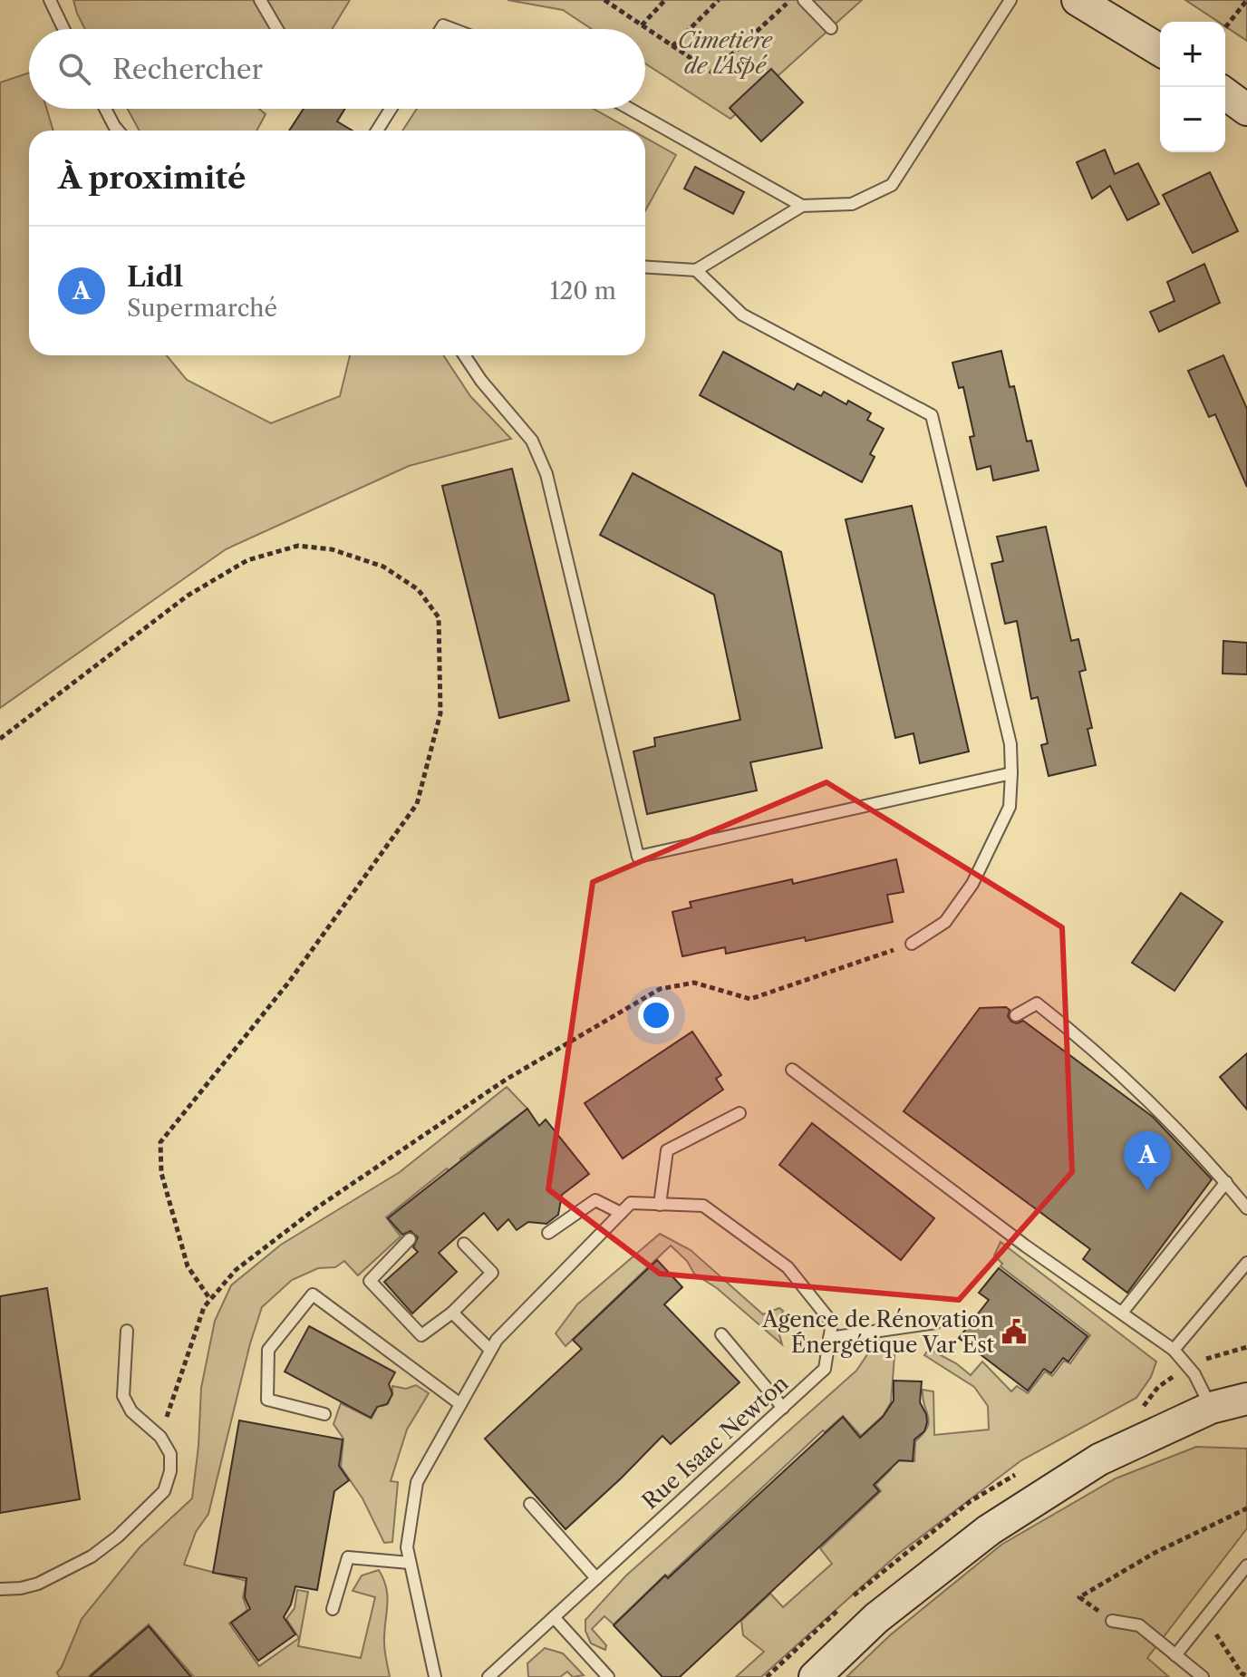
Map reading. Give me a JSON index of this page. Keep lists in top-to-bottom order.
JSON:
{
  "streets": {
    "lane": ["Rue Isaac Newton"]
  },
  "parks": ["Cimetière de l'Aspé"],
  "places": {
    "public building": ["Agence de Rénovation Énergétique Var Est"]
  },
  "page": {
    "map_buttons": ["+", "−"],
    "search": "Rechercher",
    "heading": "À proximité",
    "list": [
      {
        "mark": "A",
        "name": "Lidl",
        "note": "Supermarché",
        "value": "120 m"
      }
    ],
    "pins": "A"
  }
}
